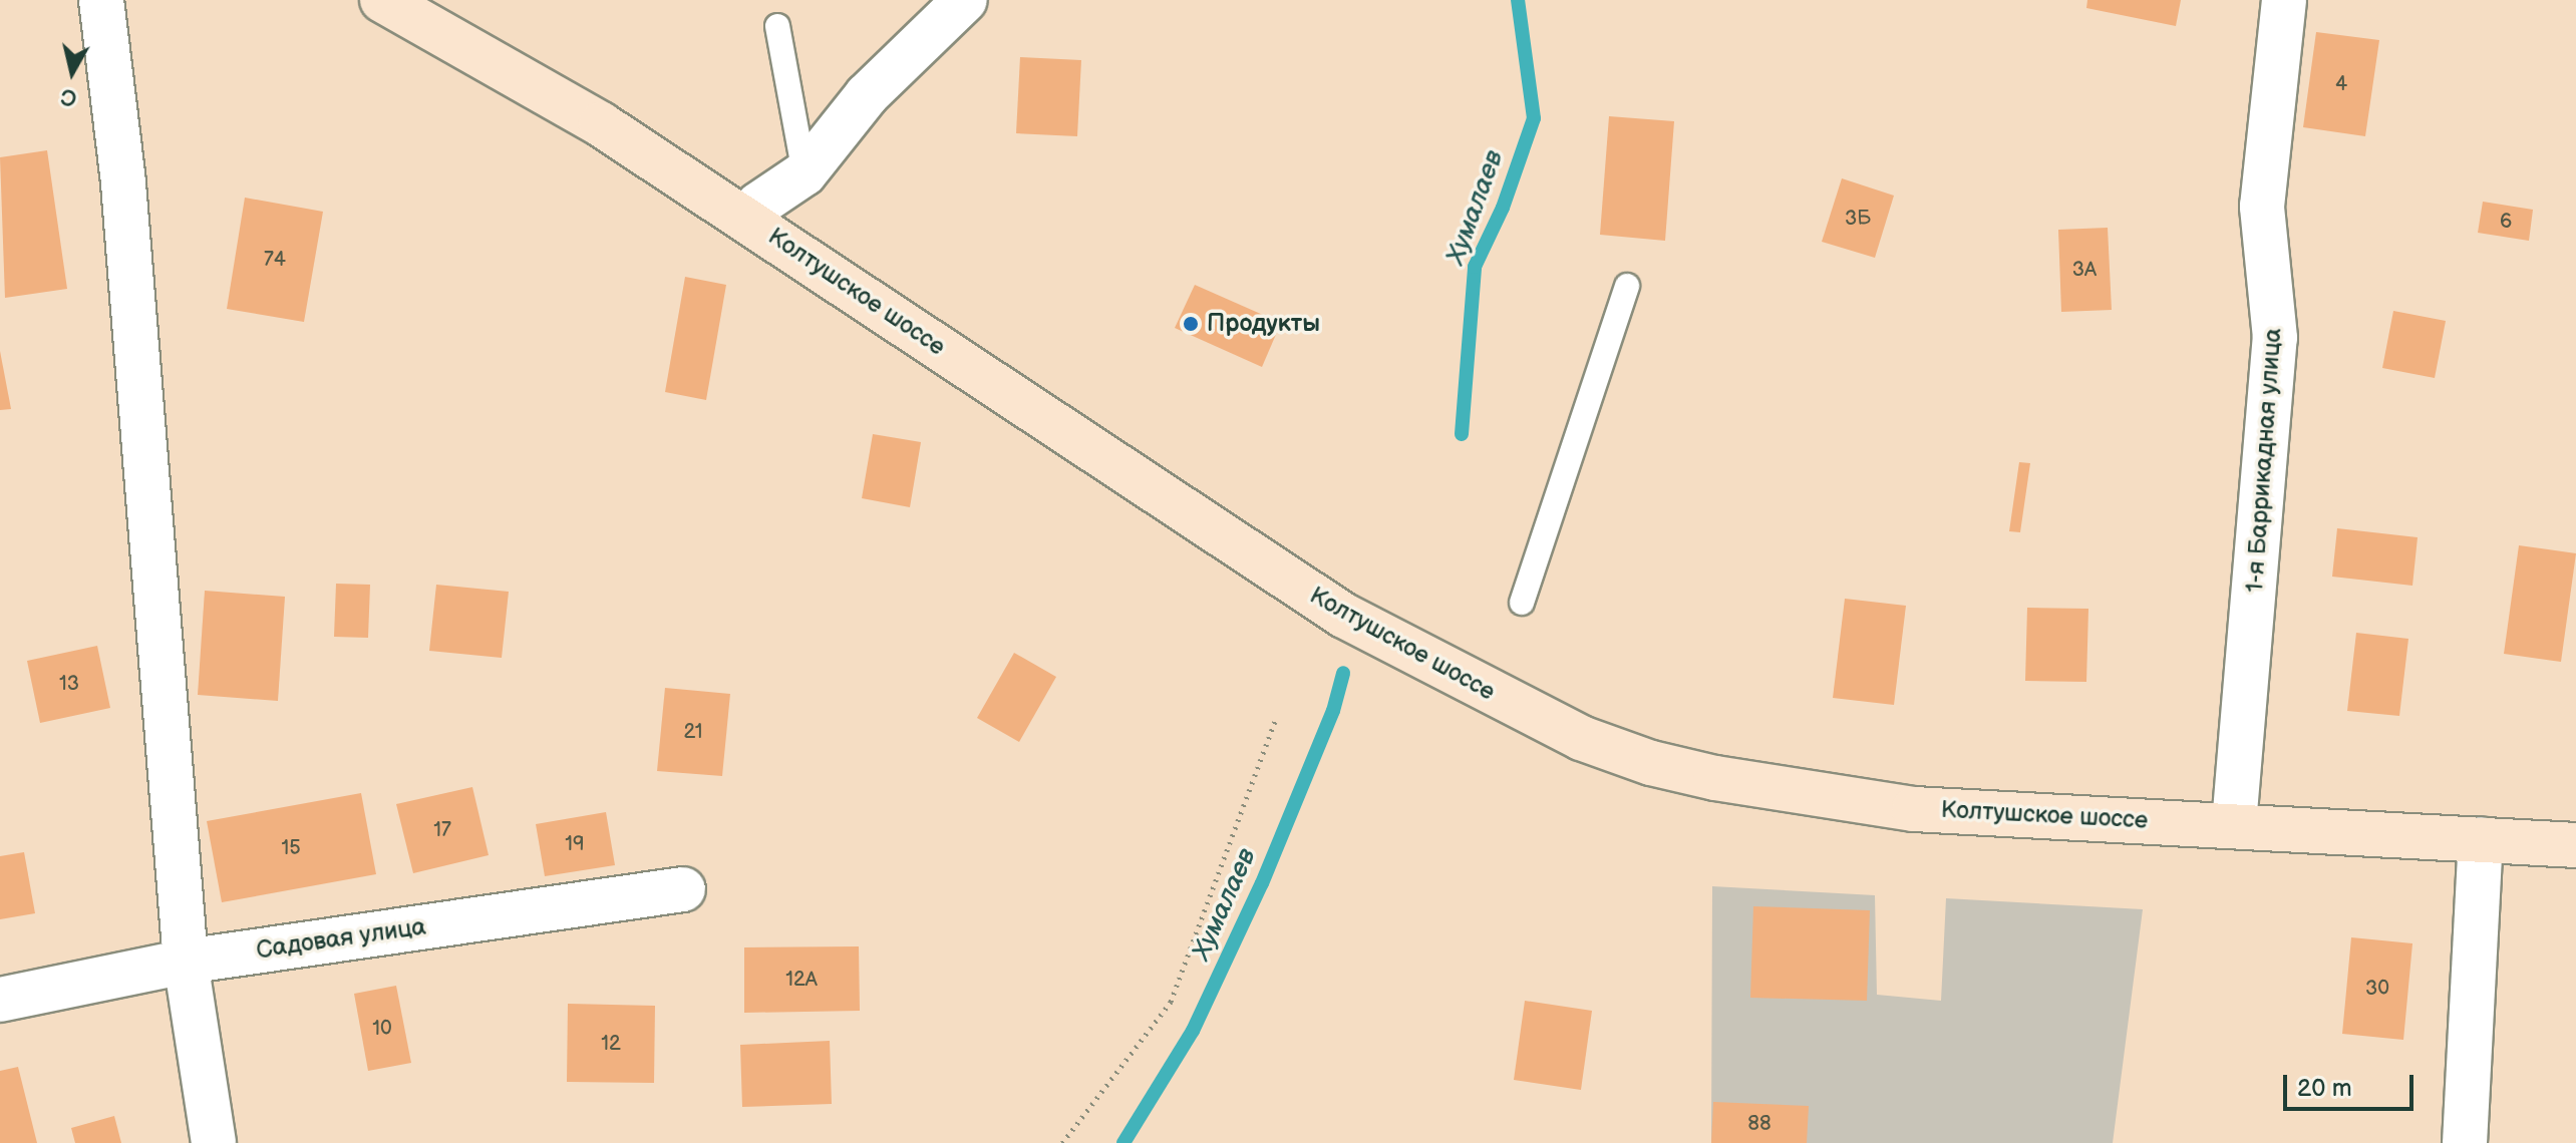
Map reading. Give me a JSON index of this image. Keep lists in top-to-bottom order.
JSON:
{
  "streets": {
    "main road": ["Колтушское шоссе"],
    "street": ["1-я Баррикадная улица", "Садовая улица"]
  },
  "crossings": [
    ["Колтушское шоссе", "1-я Баррикадная улица"]
  ],
  "water": ["Хумалаев"],
  "places": ["Продукты"],
  "house_numbers": [
    "4",
    "3Б",
    "6",
    "74",
    "3А",
    "13",
    "21",
    "17",
    "19",
    "15",
    "12А",
    "30",
    "10",
    "12",
    "88"
  ],
  "scale_bar": "20 m",
  "north": "bottom"
}
